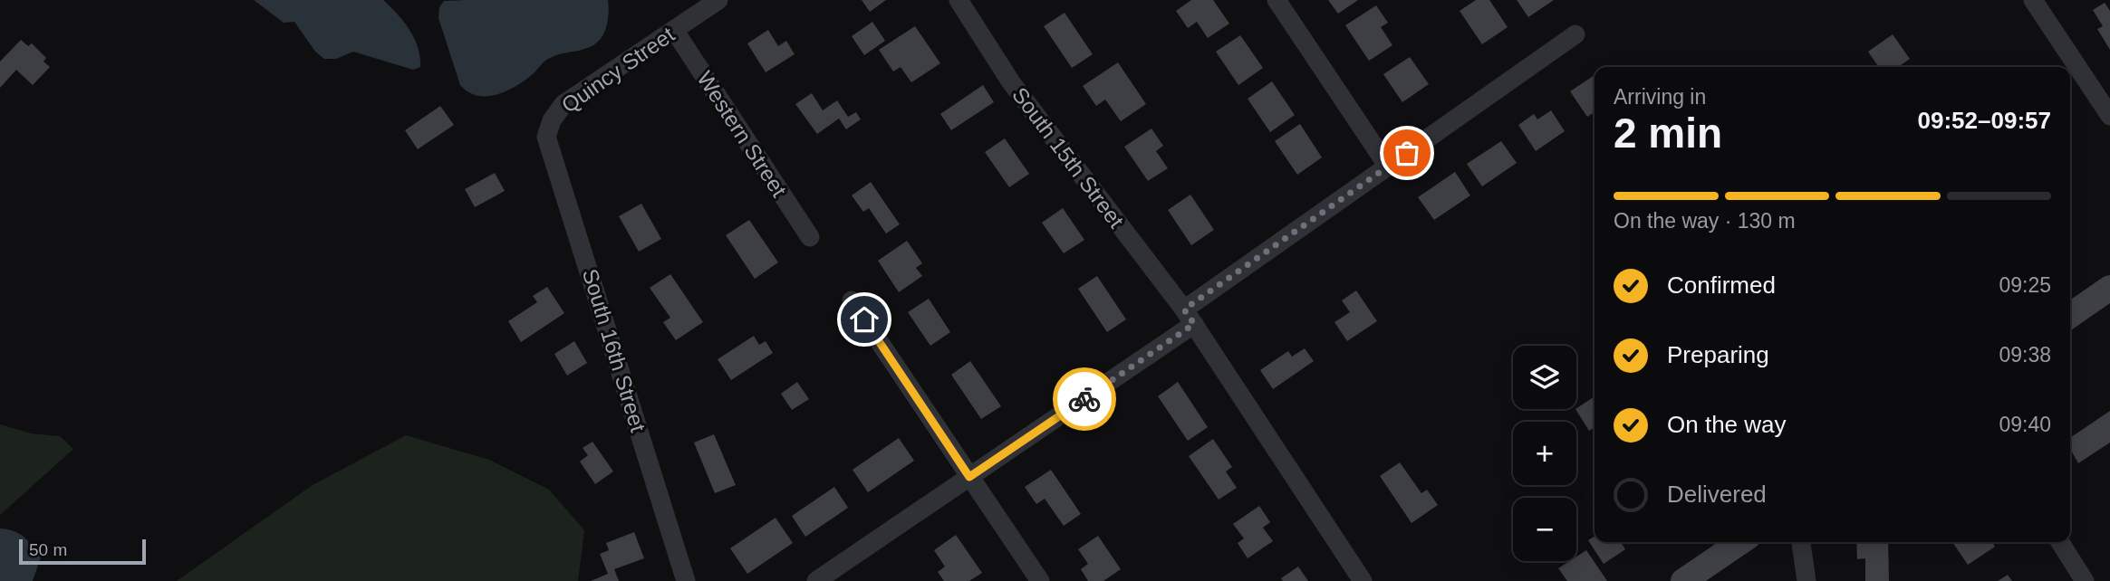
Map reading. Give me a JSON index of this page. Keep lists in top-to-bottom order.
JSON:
{
  "streets": {
    "street": [
      "Quincy Street",
      "Western Street",
      "South 15th Street",
      "South 16th Street"
    ]
  },
  "crossings": [
    ["Quincy Street", "Western Street"],
    ["Quincy Street", "South 16th Street"]
  ],
  "scale_bar": "50 m",
  "page": {
    "heading": ["2 min", "Arriving in", "09:52–09:57"],
    "bar": "On the way · 130 m",
    "list": [
      ["Confirmed", "09:25"],
      ["Preparing", "09:38"],
      ["On the way", "09:40"],
      "Delivered"
    ],
    "map_buttons": ["+", "−"],
    "scale": "50 m"
  }
}
